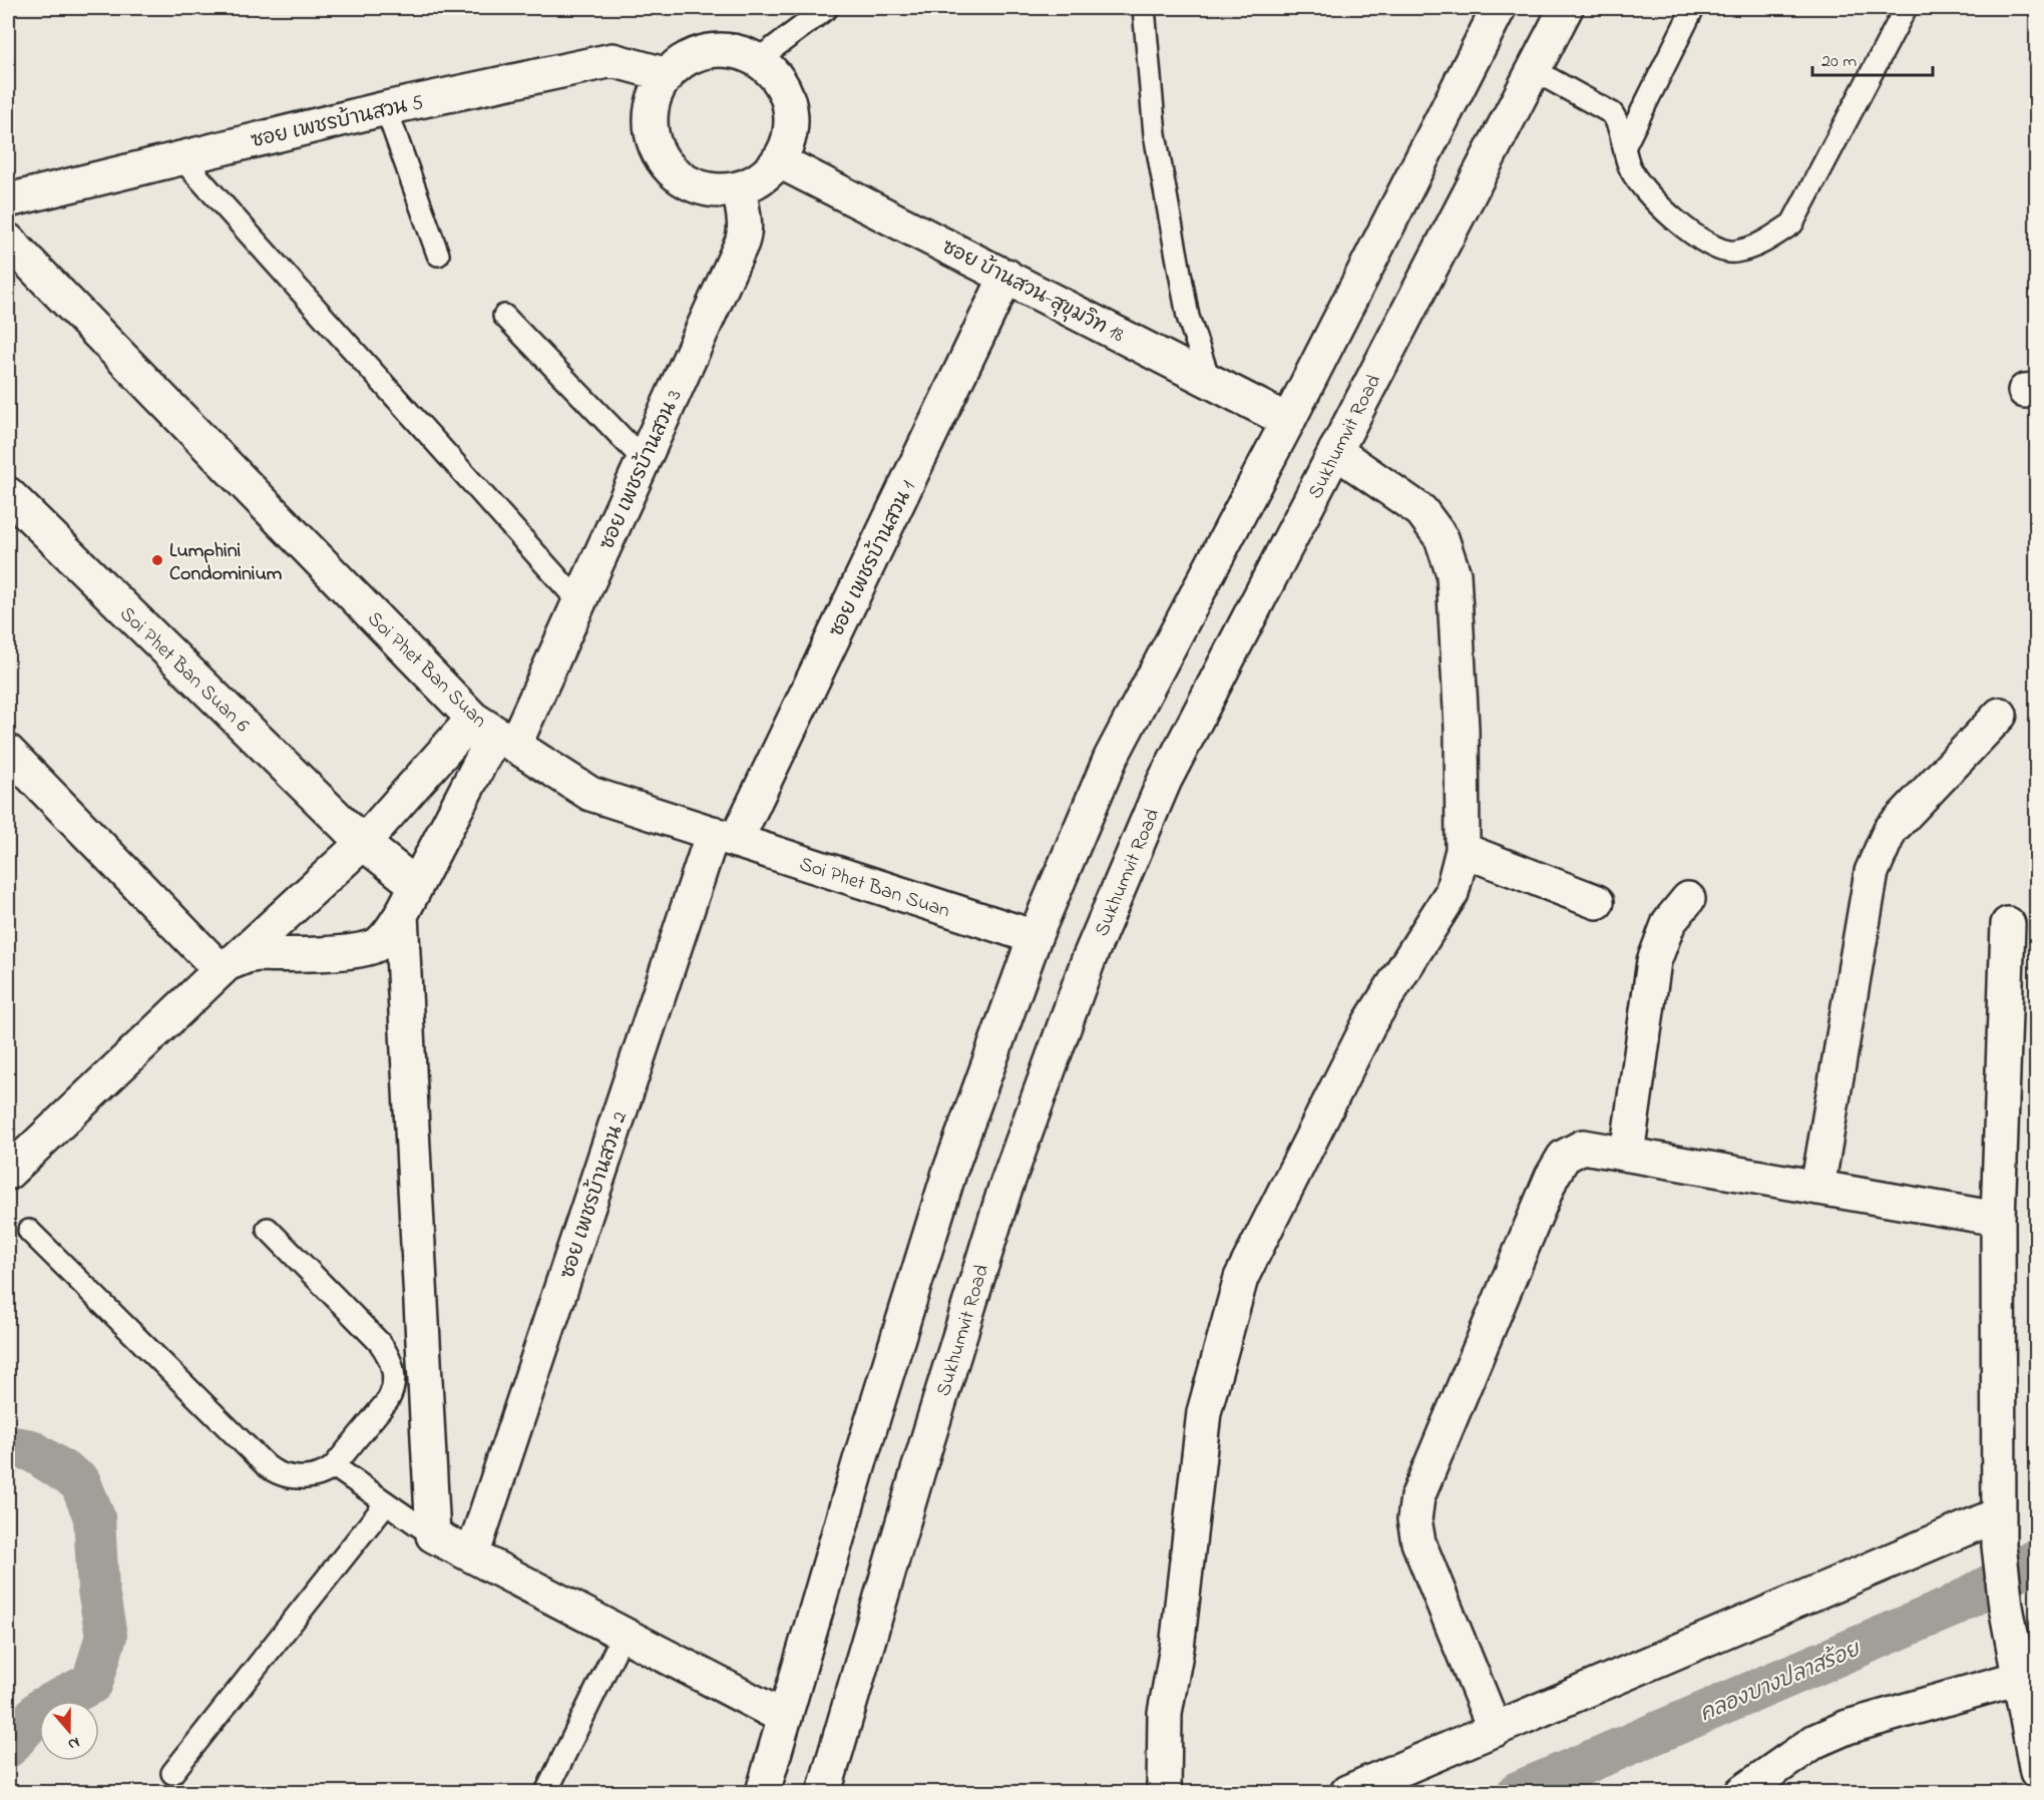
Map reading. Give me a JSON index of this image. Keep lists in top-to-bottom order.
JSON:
{
  "streets": {
    "street": [
      "ซอย เพชรบ้านสวน 5",
      "ซอย บ้านสวน-สุขุมวิท 18",
      "Sukhumvit Road",
      "ซอย เพชรบ้านสวน 3",
      "ซอย เพชรบ้านสวน 1",
      "Soi Phet Ban Suan 6",
      "Soi Phet Ban Suan",
      "ซอย เพชรบ้านสวน 2"
    ]
  },
  "crossings": [
    ["ซอย เพชรบ้านสวน 5", "ซอย บ้านสวน-สุขุมวิท 18"],
    ["ซอย เพชรบ้านสวน 5", "ซอย เพชรบ้านสวน 3"],
    ["ซอย บ้านสวน-สุขุมวิท 18", "ซอย เพชรบ้านสวน 3"],
    ["ซอย บ้านสวน-สุขุมวิท 18", "ซอย เพชรบ้านสวน 1"],
    ["ซอย เพชรบ้านสวน 3", "Soi Phet Ban Suan"],
    ["ซอย เพชรบ้านสวน 1", "Soi Phet Ban Suan"],
    ["ซอย เพชรบ้านสวน 1", "ซอย เพชรบ้านสวน 2"],
    ["Soi Phet Ban Suan", "ซอย เพชรบ้านสวน 2"]
  ],
  "water": ["คลองบางปลาสร้อย"],
  "places": ["Lumphini Condominium"],
  "scale_bar": "20 m",
  "north": "bottom"
}
